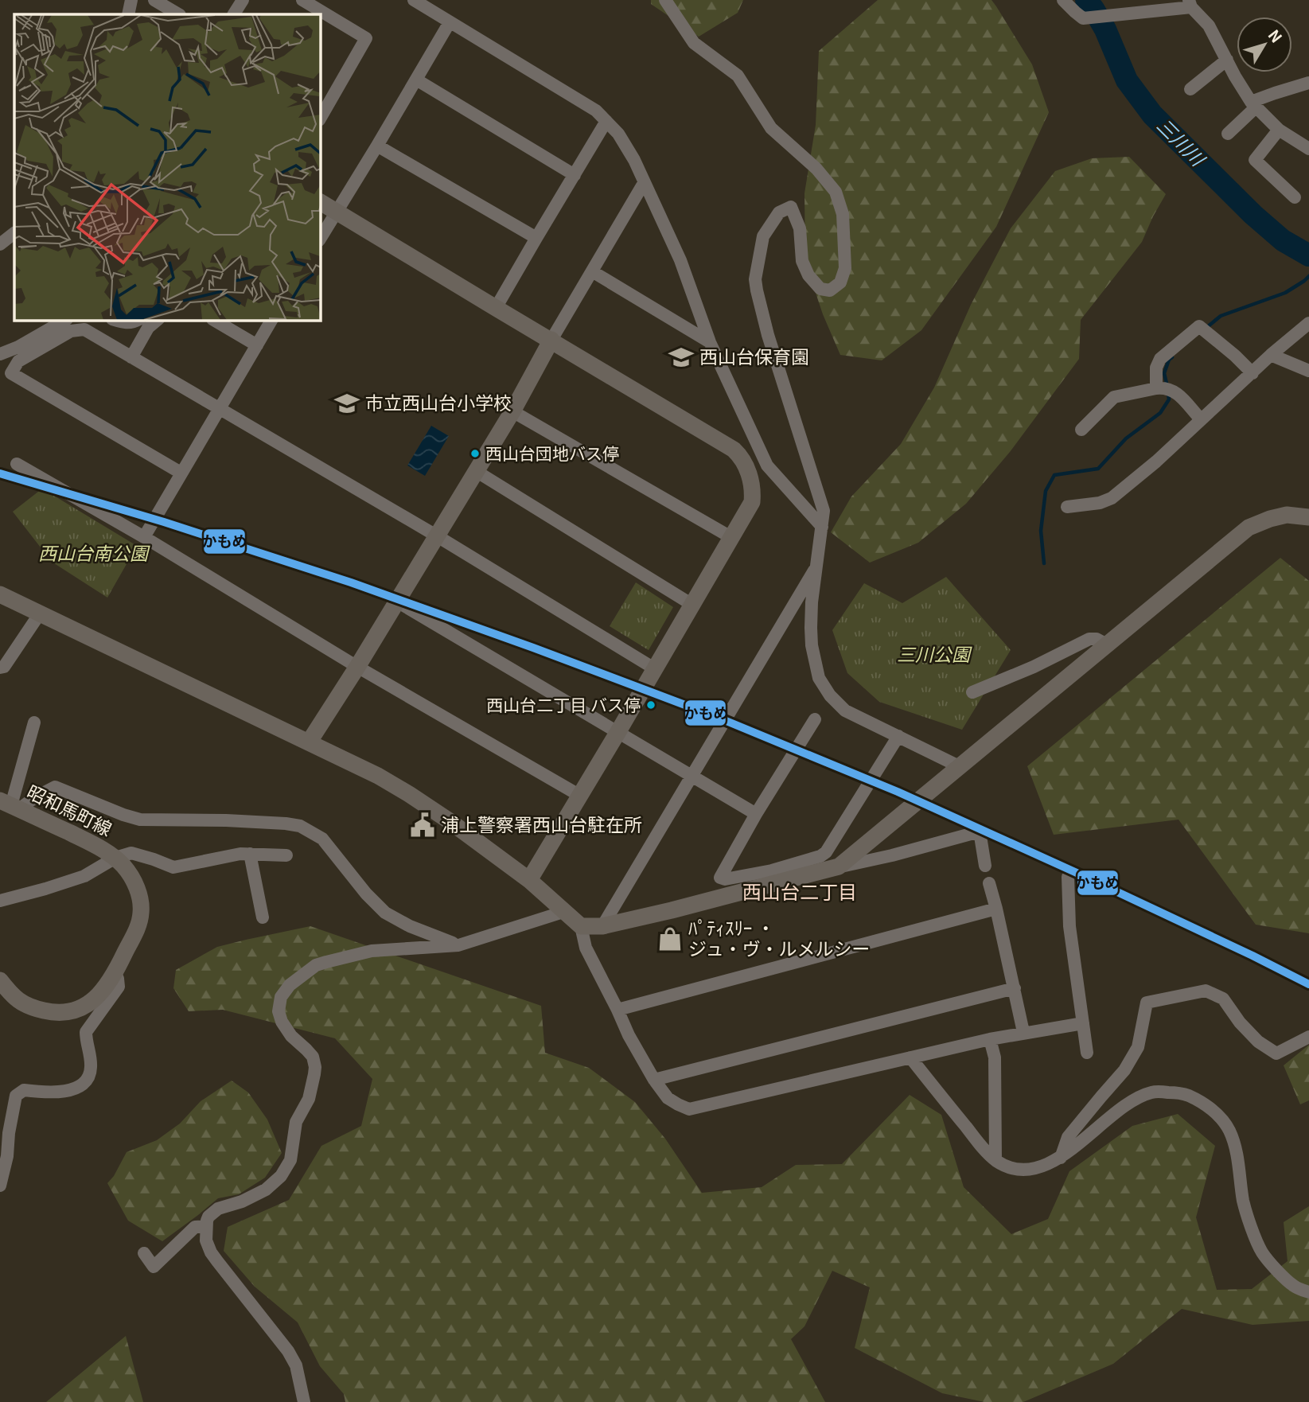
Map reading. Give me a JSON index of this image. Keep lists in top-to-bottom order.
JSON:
{
  "streets": {
    "street": ["昭和馬町線"]
  },
  "districts": ["西山台二丁目"],
  "water": ["三川川"],
  "parks": ["西山台南公園", "三川公園"],
  "places": {
    "school or university": ["西山台保育園", "市立西山台小学校"],
    "other": ["西山台団地バス停", "西山台二丁目 バス停"],
    "public building": ["浦上警察署西山台駐在所"],
    "shop": ["ﾊﾟﾃｨｽﾘｰ ・ ジュ・ヴ・ルメルシー"]
  },
  "lines": ["transit line かもめ"],
  "north": "top right"
}
